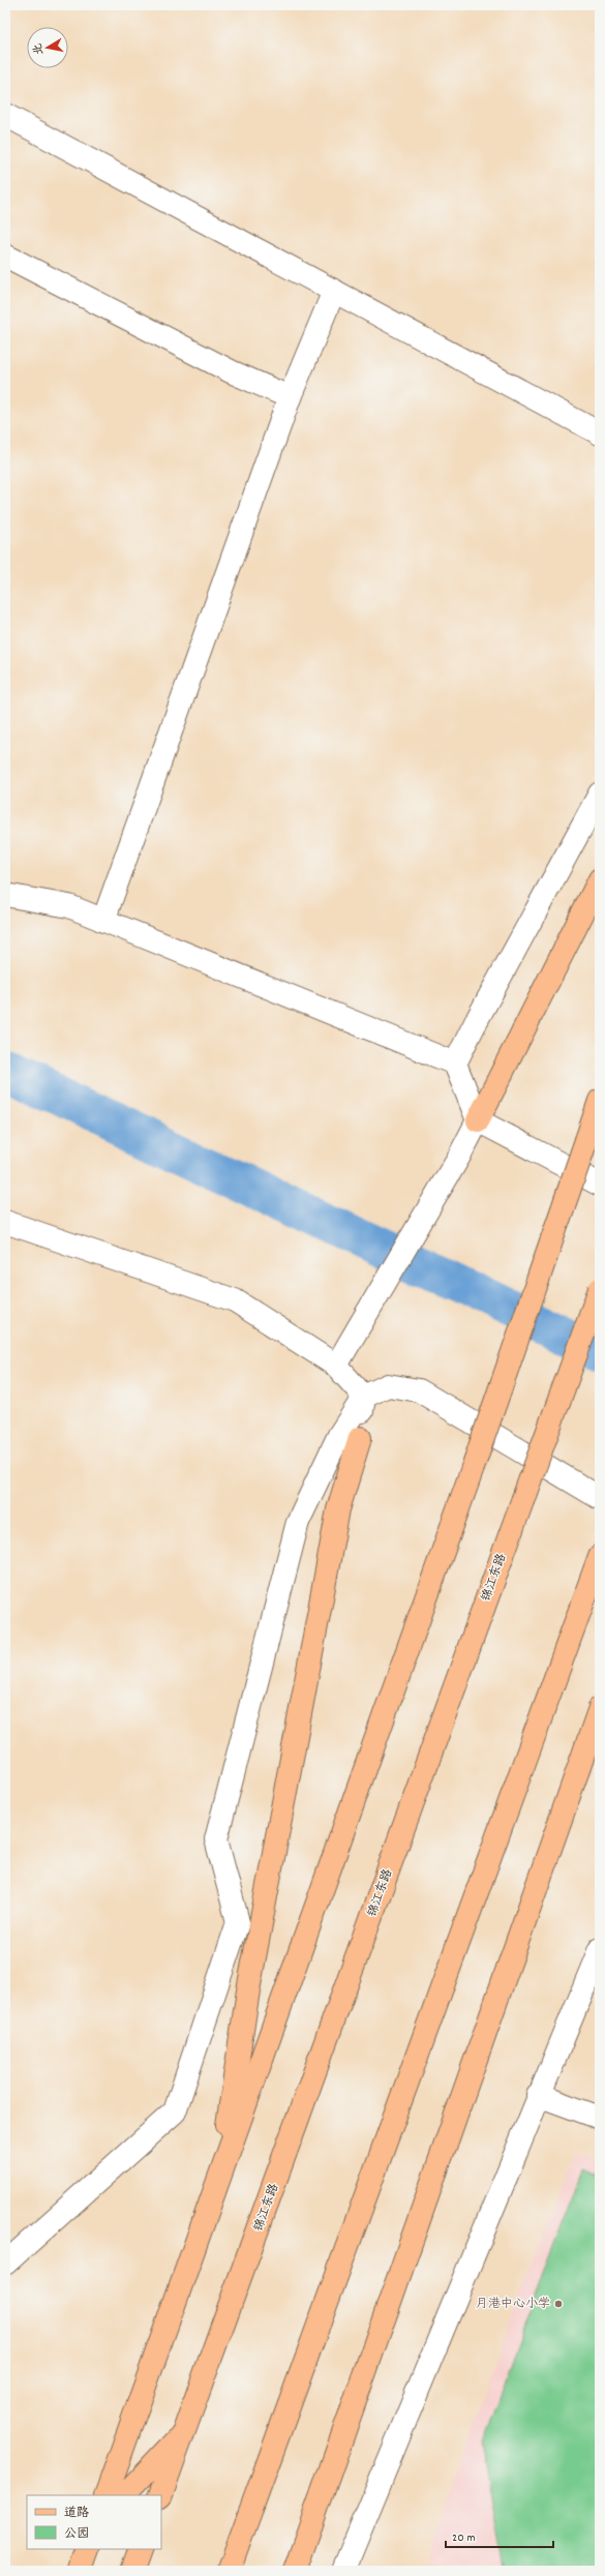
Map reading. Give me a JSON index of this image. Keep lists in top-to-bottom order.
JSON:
{
  "streets": {
    "main road": ["锦江东路"]
  },
  "places": ["月港中心小学"],
  "legend": ["道路", "公园"],
  "scale_bar": "20 m",
  "north": "left"
}
